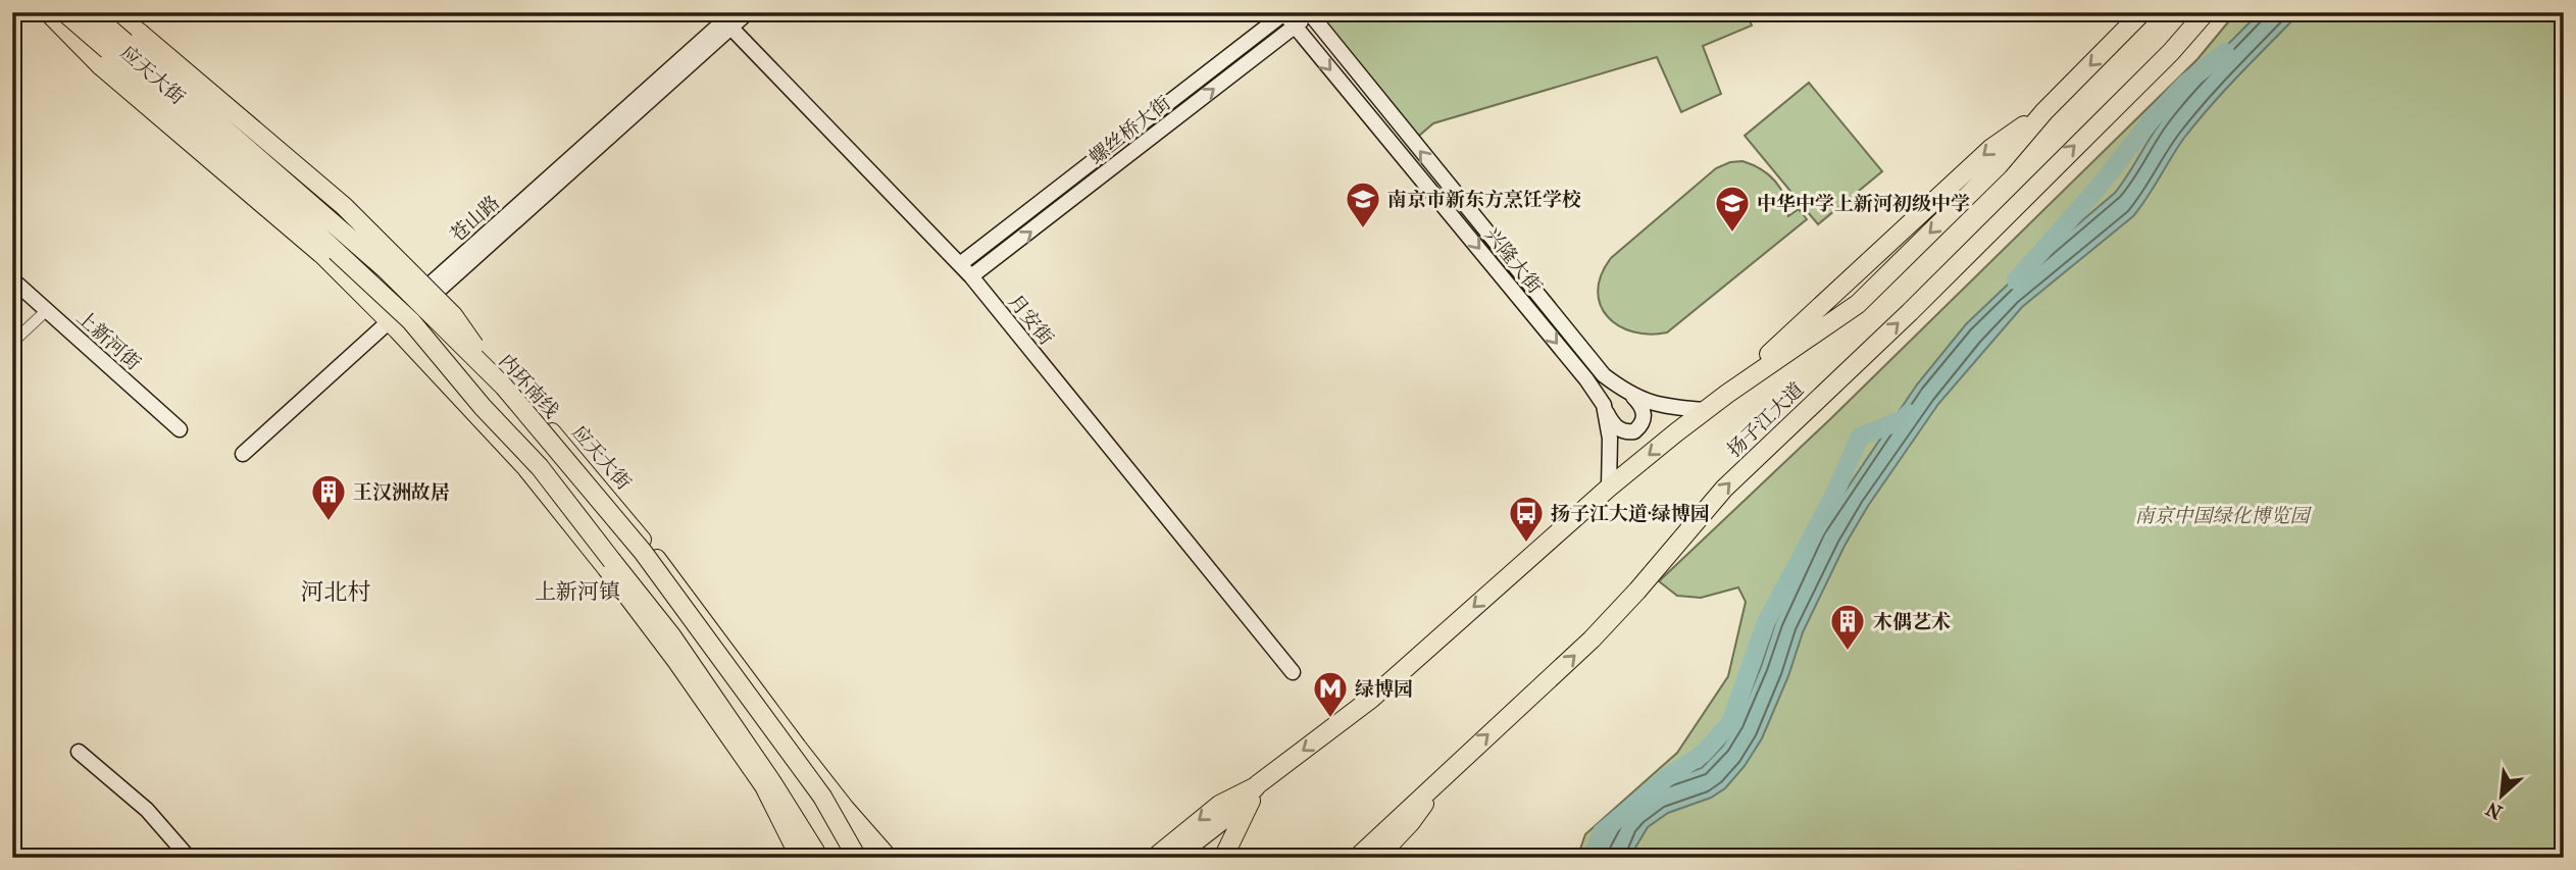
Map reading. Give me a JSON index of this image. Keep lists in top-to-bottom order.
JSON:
{
  "streets": {
    "highway": ["内环南线", "扬子江大道"],
    "main road": ["应天大街"],
    "street": [
      "螺丝桥大街",
      "苍山路",
      "兴隆大街",
      "月安街",
      "上新河街"
    ]
  },
  "crossings": [
    ["应天大街", "苍山路"],
    ["螺丝桥大街", "兴隆大街"],
    ["螺丝桥大街", "月安街"],
    ["苍山路", "月安街"]
  ],
  "districts": ["河北村", "上新河镇"],
  "parks": ["南京中国绿化博览园"],
  "places": {
    "school or university": ["南京市新东方烹饪学校", "中华中学上新河初级中学"],
    "building": ["王汉洲故居", "木偶艺术"],
    "bus stop": ["扬子江大道·绿博园"],
    "metro station": ["绿博园"]
  },
  "north": "bottom left"
}
